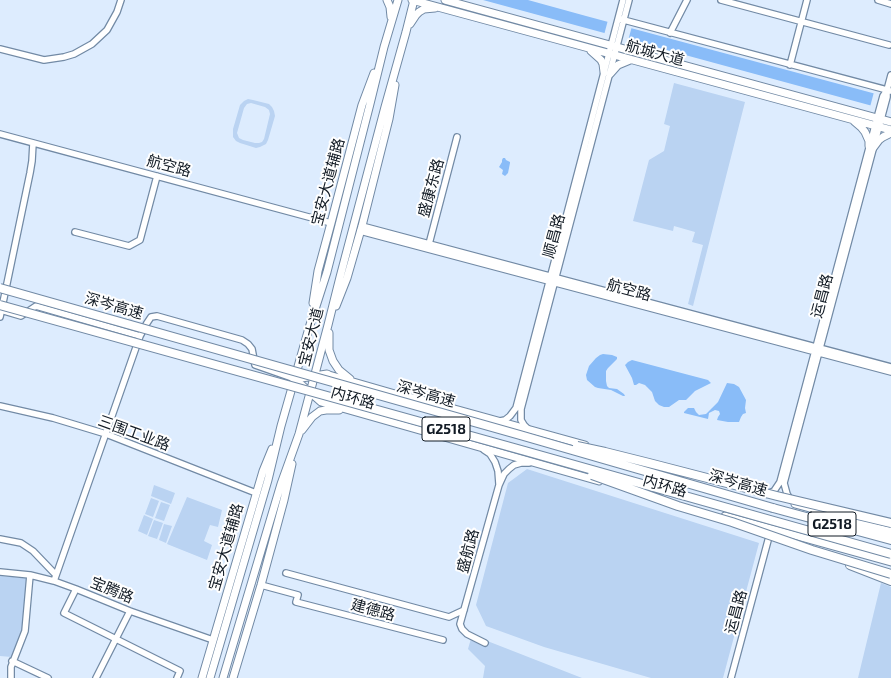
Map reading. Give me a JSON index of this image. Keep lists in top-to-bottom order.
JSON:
{
  "streets": {
    "highway": ["深岑高速", "G2518"],
    "main road": [
      "航城大道",
      "宝安大道辅路",
      "宝安大道",
      "内环路"
    ],
    "street": [
      "航空路",
      "盛康东路",
      "顺昌路",
      "运昌路",
      "三围工业路",
      "盛航路",
      "宝腾路",
      "建德路"
    ]
  },
  "crossings": [
    ["航城大道", "顺昌路"],
    ["航城大道", "运昌路"],
    ["航城大道", "宝安大道"],
    ["航空路", "宝安大道辅路"],
    ["航空路", "盛康东路"],
    ["航空路", "顺昌路"],
    ["航空路", "运昌路"],
    ["宝安大道辅路", "宝安大道"],
    ["宝安大道辅路", "三围工业路"],
    ["宝安大道辅路", "宝腾路"],
    ["顺昌路", "内环路"],
    ["运昌路", "内环路"],
    ["宝安大道", "内环路"]
  ]
}
